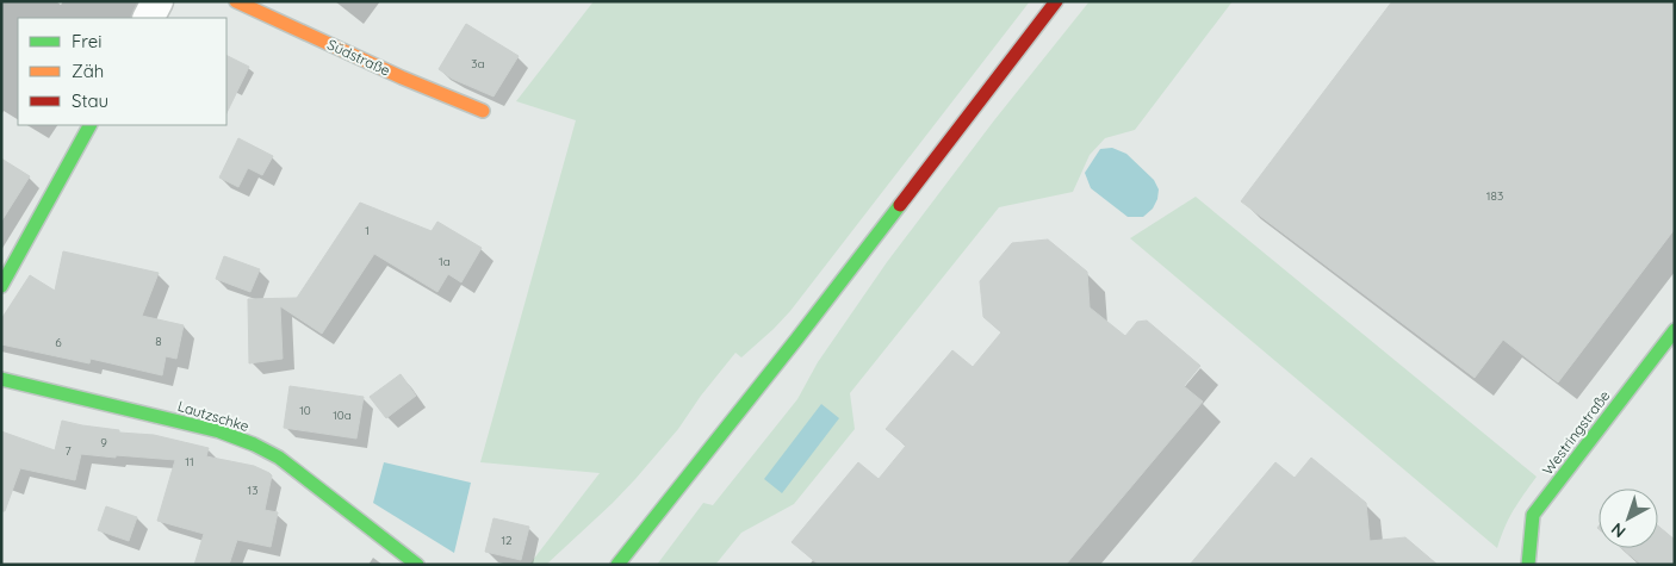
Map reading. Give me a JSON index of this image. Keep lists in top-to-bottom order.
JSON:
{
  "streets": {
    "street": ["Südstraße", "Lautzschke", "Westringstraße"]
  },
  "house_numbers": [
    "3a",
    "183",
    "1",
    "1a",
    "8",
    "6",
    "10",
    "10a",
    "9",
    "7",
    "11",
    "13",
    "12"
  ],
  "legend": ["Frei", "Zäh", "Stau"],
  "north": "bottom left"
}
